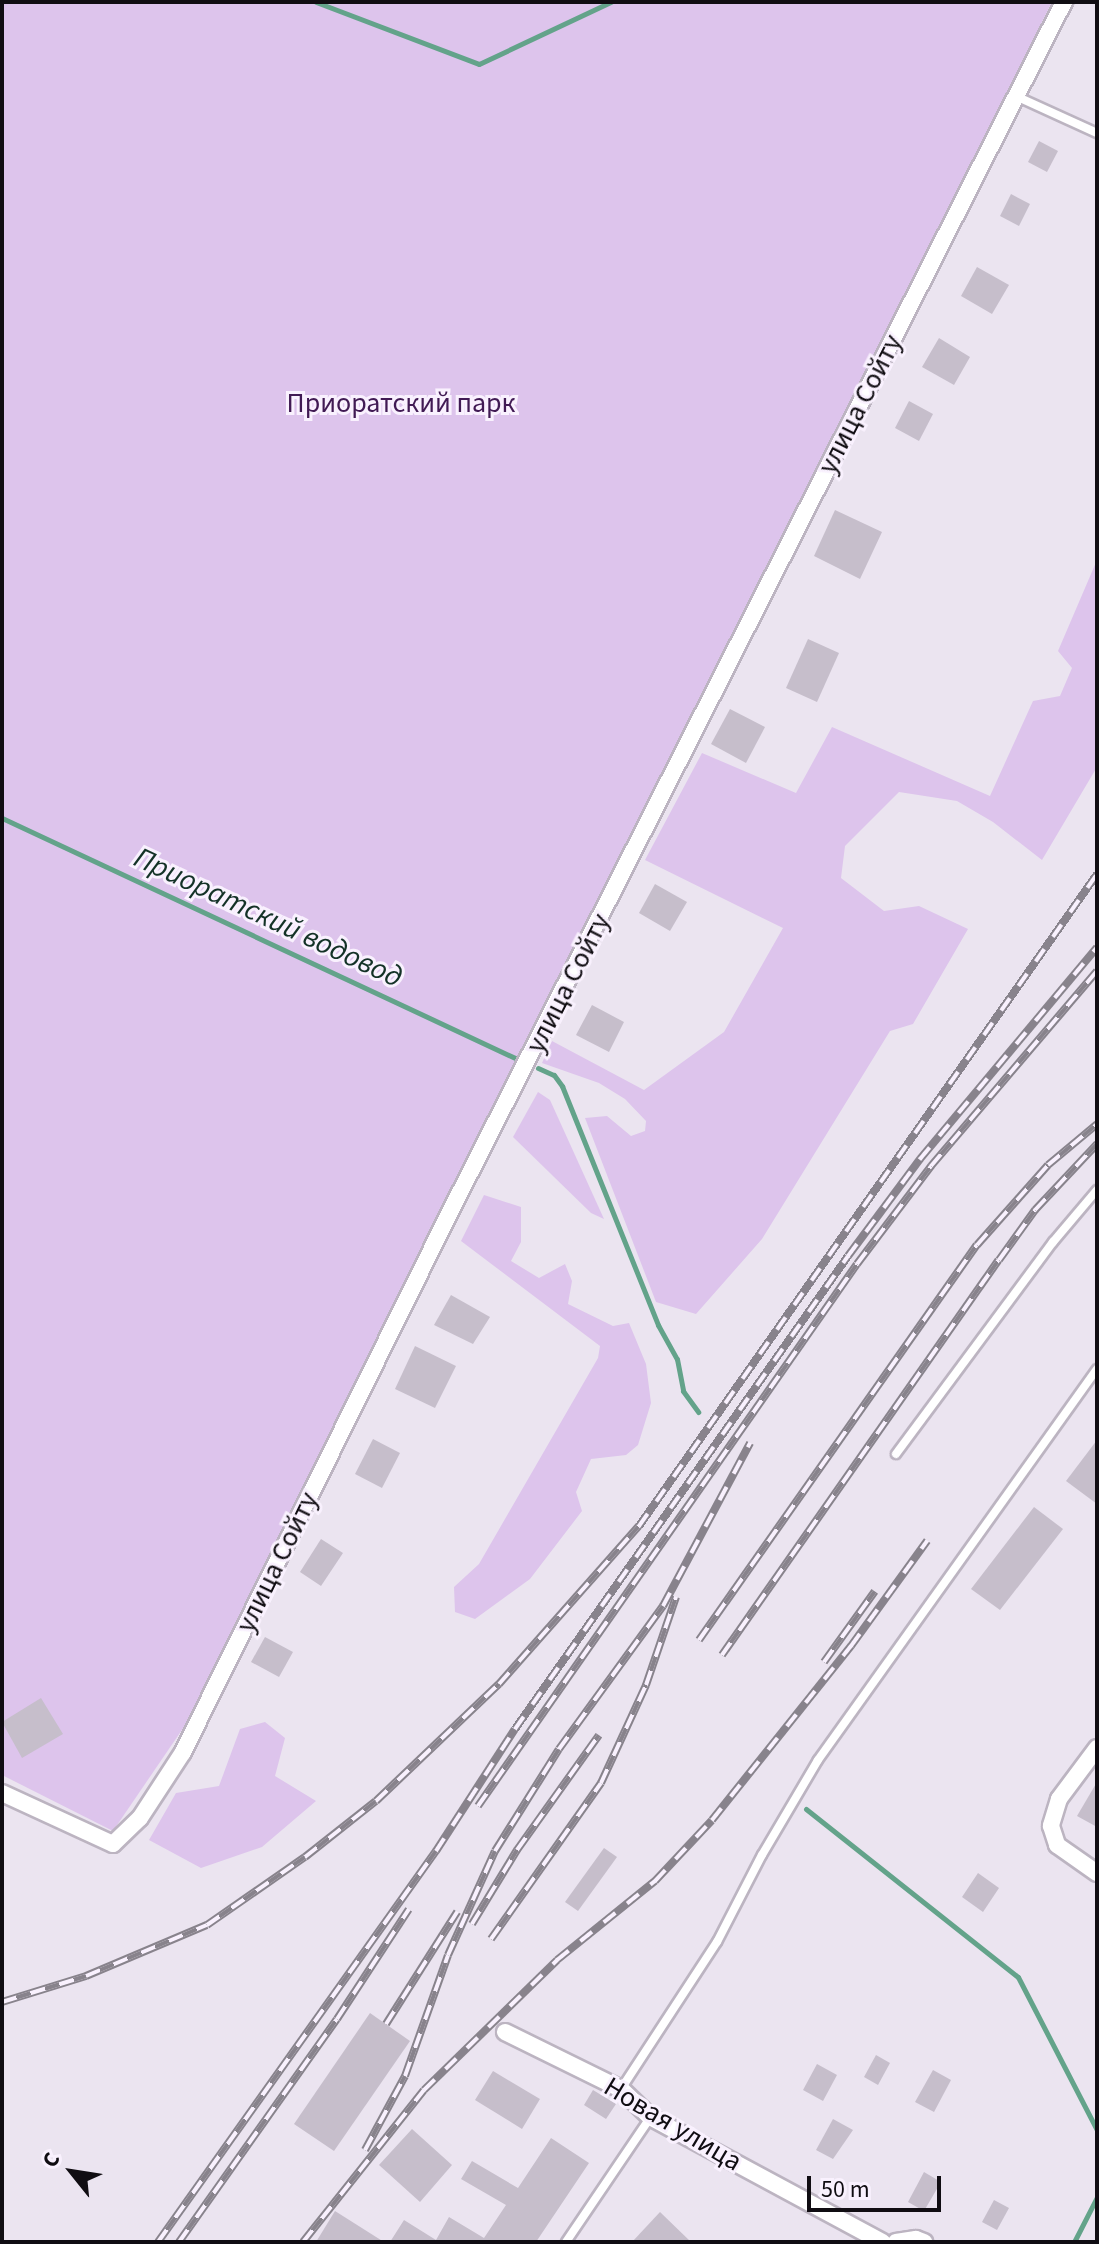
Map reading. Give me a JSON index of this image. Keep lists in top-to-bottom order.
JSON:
{
  "streets": {
    "street": ["улица Сойту", "Новая улица"]
  },
  "water": ["Приоратский водовод"],
  "parks": ["Приоратский парк"],
  "scale_bar": "50 m",
  "north": "top left"
}
